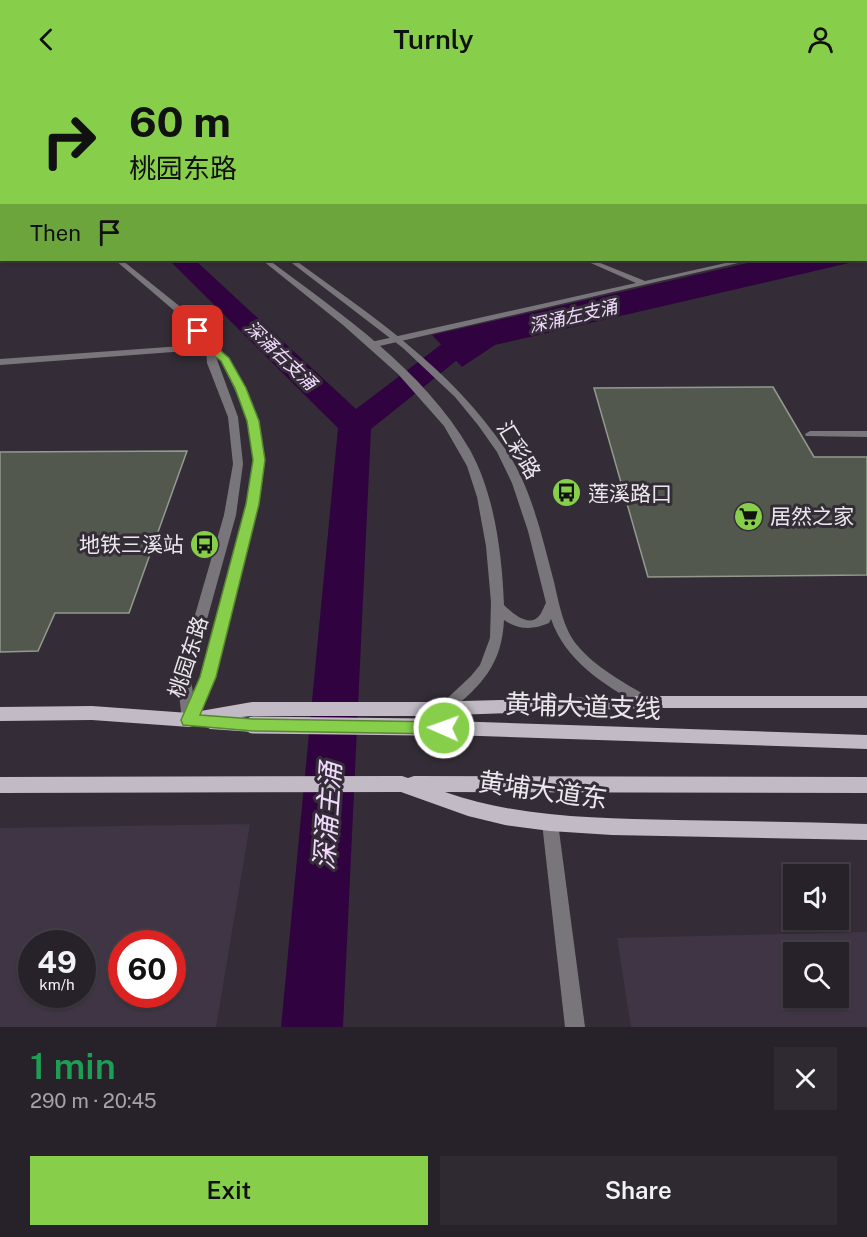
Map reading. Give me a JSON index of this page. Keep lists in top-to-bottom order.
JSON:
{
  "streets": {
    "main road": ["黄埔大道支线", "黄埔大道东"],
    "street": ["汇彩路", "桃园东路"]
  },
  "crossings": [
    ["桃园东路", "黄埔大道支线"]
  ],
  "water": ["深涌左支涌", "深涌右支涌", "深涌主涌"],
  "places": {
    "bus stop": ["莲溪路口", "地铁三溪站"],
    "supermarket": ["居然之家"]
  },
  "page": {
    "header": "Turnly",
    "turn": ["60 m", "桃园东路"],
    "then": "Then",
    "speed": "49 km/h",
    "limit": "60",
    "heading": ["1 min", "290 m · 20:45"],
    "buttons": ["Exit", "Share"]
  }
}
